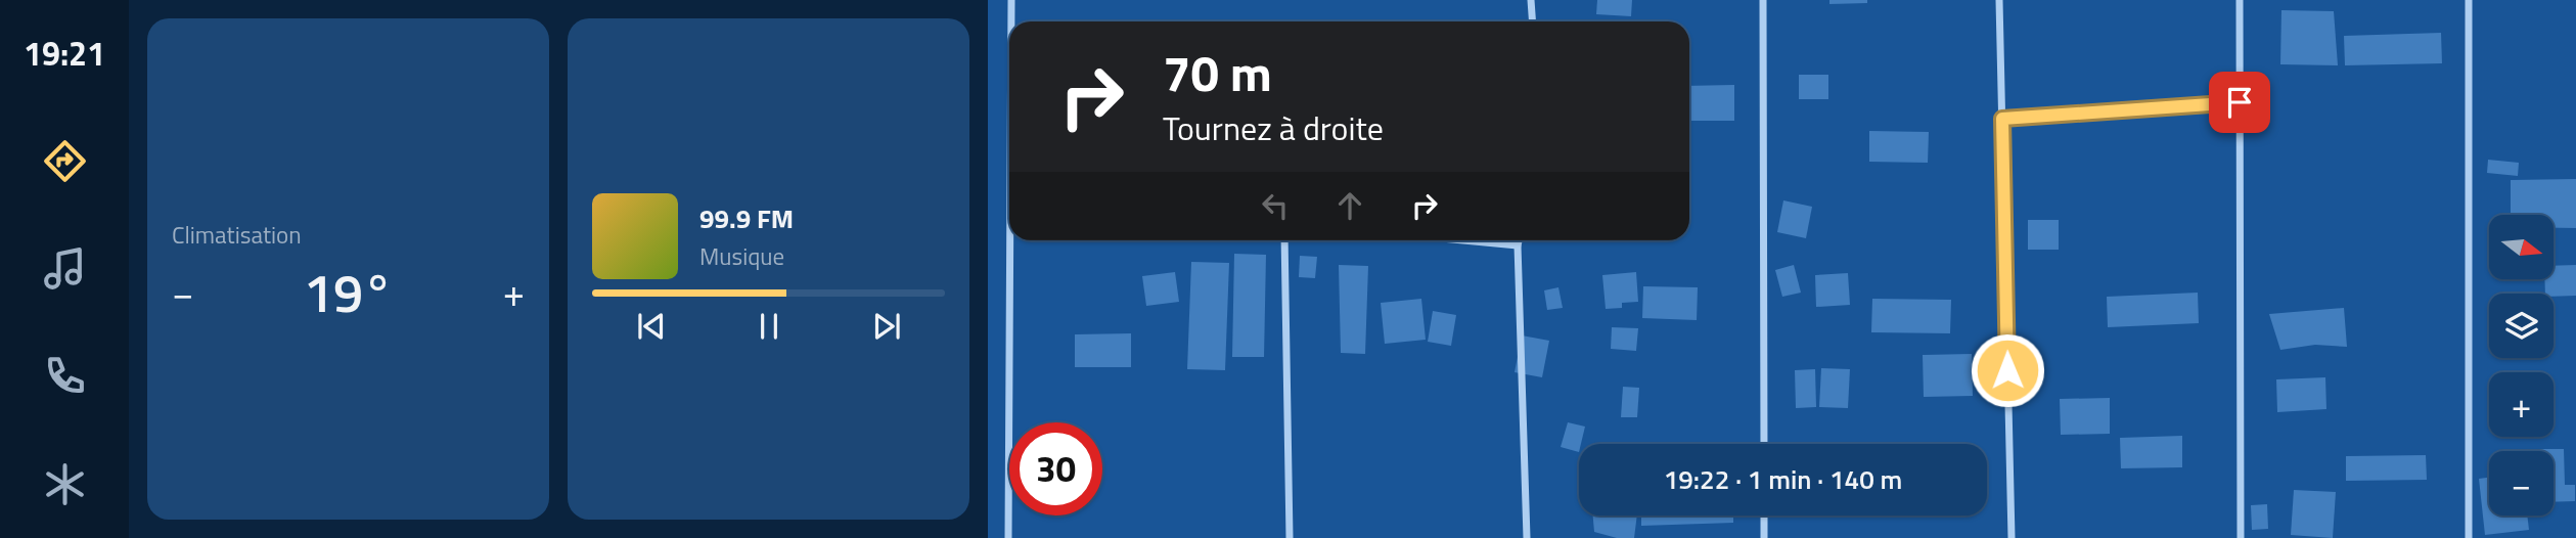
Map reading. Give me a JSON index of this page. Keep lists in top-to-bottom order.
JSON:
{
  "north": "right",
  "page": {
    "tabs": "19:21",
    "tile": "Climatisation",
    "turn": ["70 m", "Tournez à droite"],
    "song": ["99.9 FM", "Musique"],
    "map_buttons": ["+", "−"],
    "heat": ["−", "19°", "+"],
    "limit": "30",
    "trip": "19:22 · 1 min · 140 m"
  }
}
